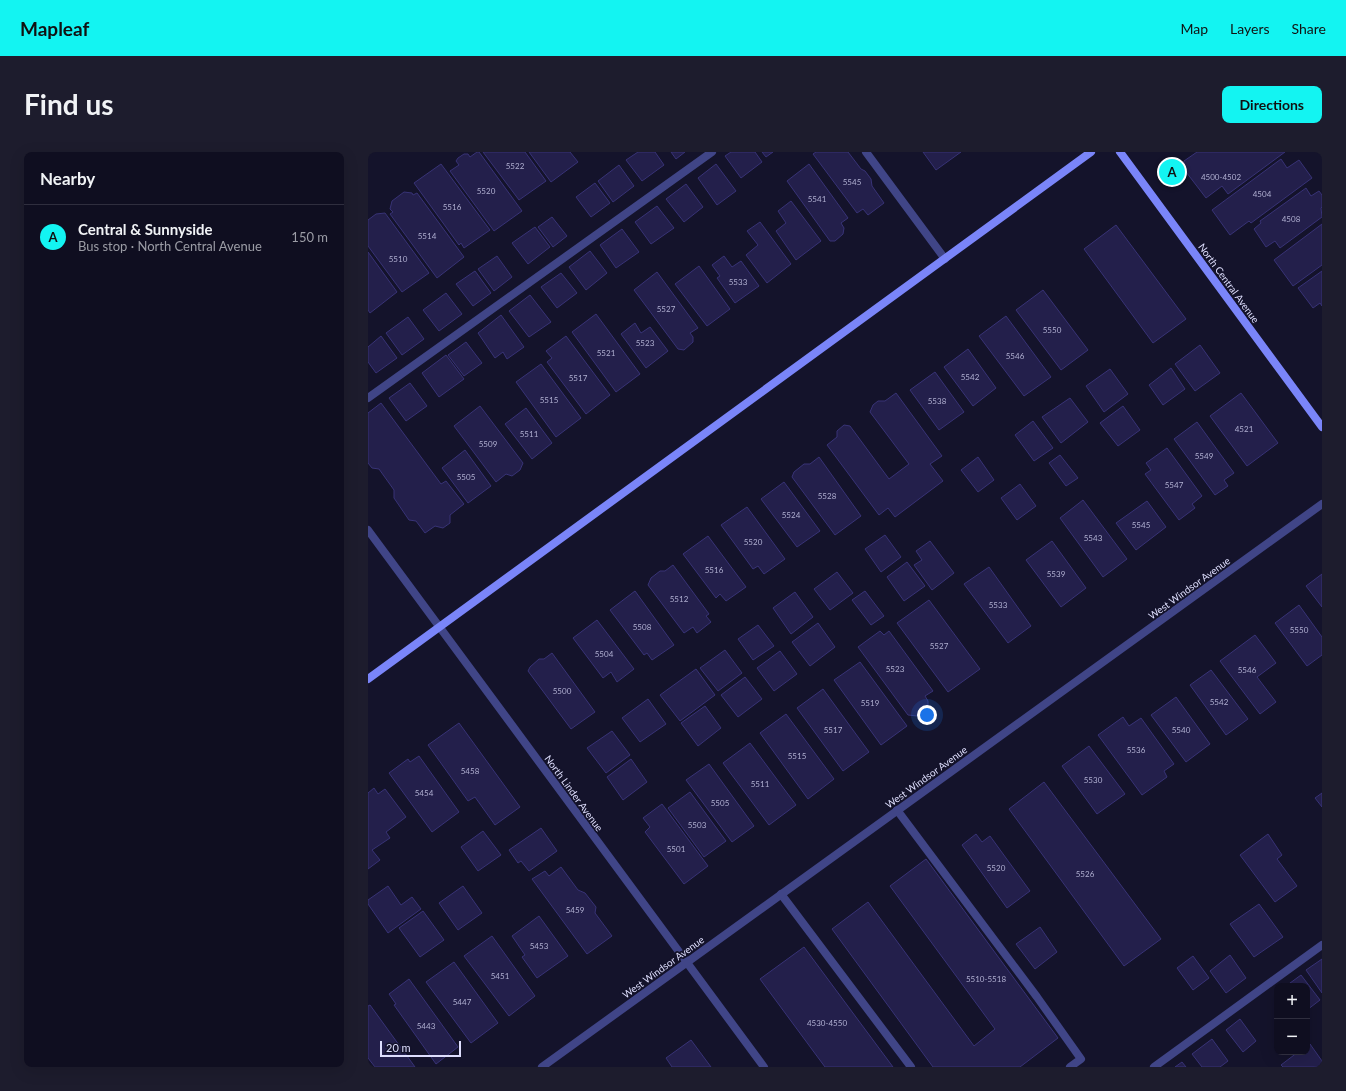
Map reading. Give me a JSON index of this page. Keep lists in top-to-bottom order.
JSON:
{
  "streets": {
    "street": ["North Central Avenue", "West Windsor Avenue", "North Linder Avenue"]
  },
  "crossings": [
    ["West Windsor Avenue", "North Linder Avenue"]
  ],
  "house_numbers": [
    "5522",
    "4500-4502",
    "5545",
    "5520",
    "4504",
    "5541",
    "5516",
    "4508",
    "5514",
    "5510",
    "5533",
    "5527",
    "5550",
    "5523",
    "5521",
    "5546",
    "5542",
    "5517",
    "5515",
    "5538",
    "4521",
    "5511",
    "5509",
    "5549",
    "5505",
    "5547",
    "5528",
    "5524",
    "5545",
    "5543",
    "5520",
    "5516",
    "5539",
    "5512",
    "5533",
    "5508",
    "5550",
    "5527",
    "5504",
    "5523",
    "5546",
    "5500",
    "5542",
    "5519",
    "5517",
    "5540",
    "5536",
    "5515",
    "5458",
    "5530",
    "5511",
    "5454",
    "5505",
    "5503",
    "5501",
    "5520",
    "5526",
    "5459",
    "5453",
    "5451",
    "5510-5518",
    "5447",
    "4530-4550",
    "5443"
  ],
  "scale_bar": "20 m",
  "page": {
    "header": "Mapleaf",
    "nav": ["Map", "Layers", "Share"],
    "buttons": "Directions",
    "title": "Find us",
    "heading": "Nearby",
    "pins": "A",
    "list": [
      {
        "mark": "A",
        "name": "Central & Sunnyside",
        "note": "Bus stop · North Central Avenue",
        "value": "150 m"
      }
    ],
    "map_buttons": ["+", "−"],
    "scale": "20 m"
  }
}
